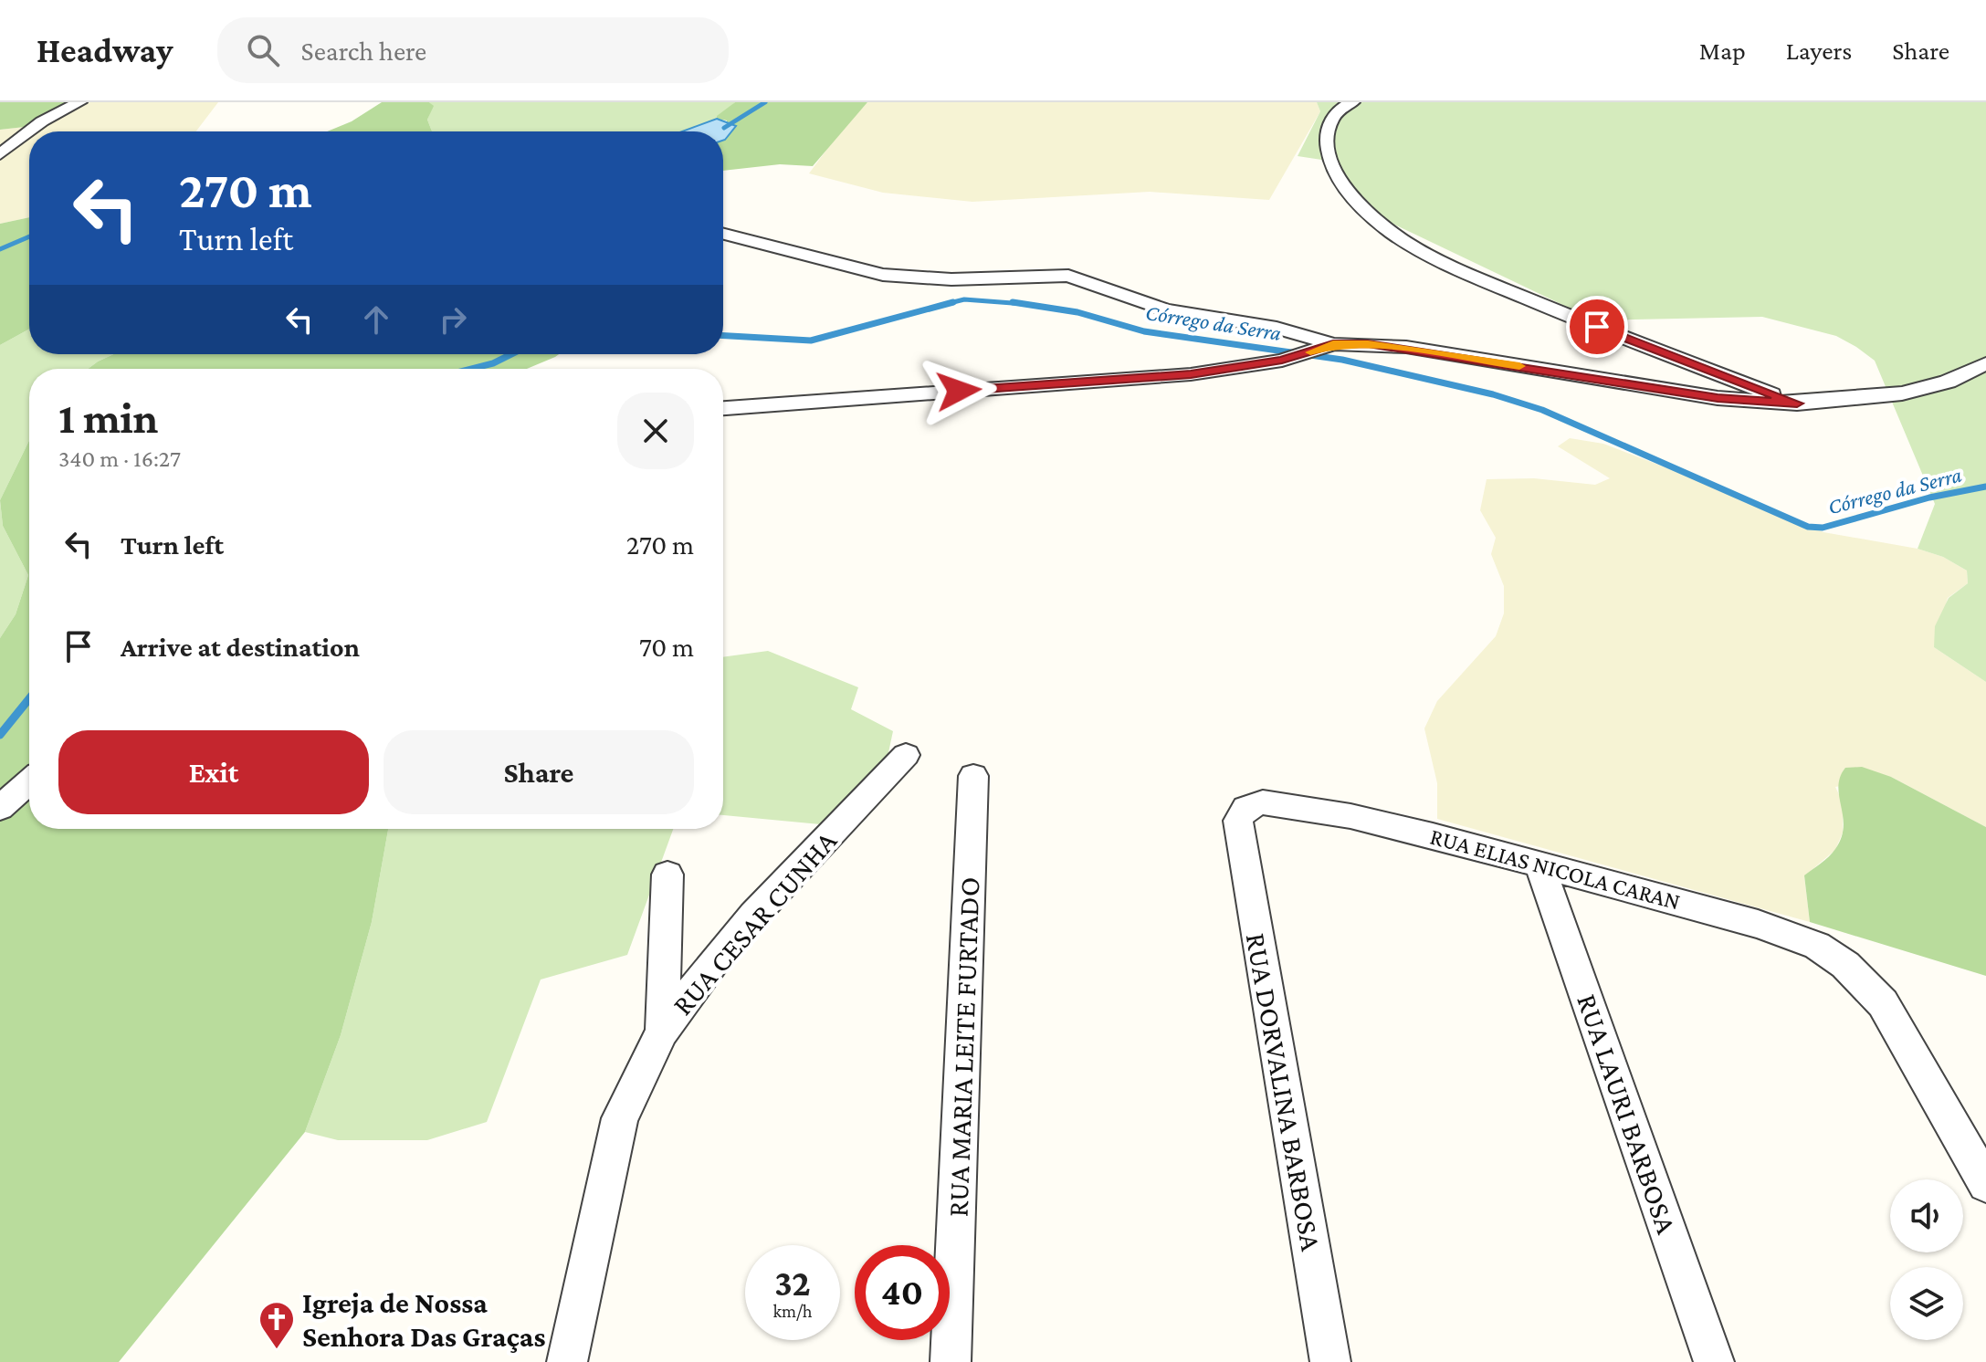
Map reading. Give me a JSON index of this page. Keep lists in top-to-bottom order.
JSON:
{
  "streets": {
    "street": [
      "RUA ELIAS NICOLA CARAN",
      "RUA CESAR CUNHA",
      "RUA MARIA LEITE FURTADO",
      "RUA DORVALINA BARBOSA",
      "RUA LAURI BARBOSA"
    ]
  },
  "crossings": [
    ["RUA ELIAS NICOLA CARAN", "RUA DORVALINA BARBOSA"],
    ["RUA ELIAS NICOLA CARAN", "RUA LAURI BARBOSA"]
  ],
  "water": ["Córrego da Serra"],
  "places": {
    "church": ["Igreja de Nossa Senhora Das Graças"]
  },
  "page": {
    "header": "Headway",
    "search": "Search here",
    "nav": ["Map", "Layers", "Share"],
    "turn": ["270 m", "Turn left"],
    "heading": ["1 min", "340 m · 16:27"],
    "list": [
      {
        "name": "Turn left",
        "value": "270 m"
      },
      {
        "name": "Arrive at destination",
        "value": "70 m"
      }
    ],
    "buttons": ["Exit", "Share"],
    "speed": "32 km/h",
    "limit": "40"
  }
}
